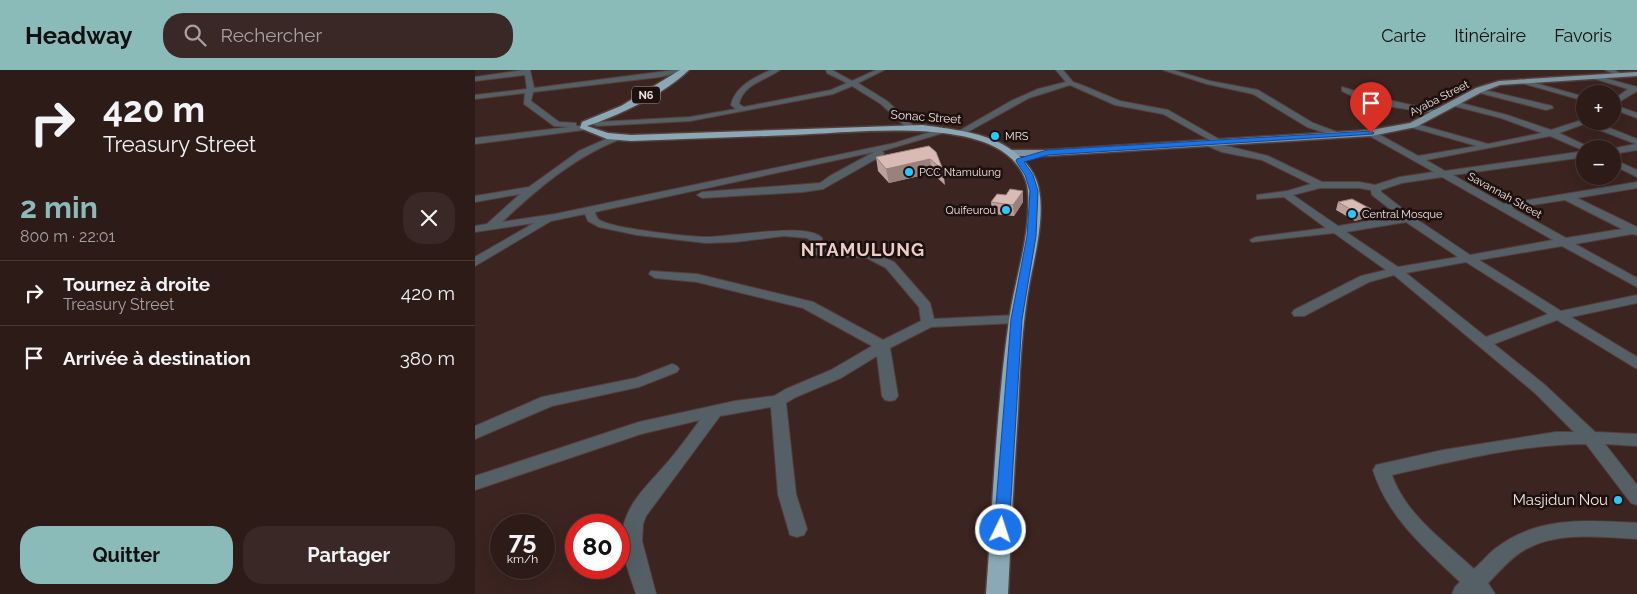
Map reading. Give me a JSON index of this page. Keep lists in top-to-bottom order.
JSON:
{
  "streets": {
    "highway": ["N6", "Sonac Street"],
    "main road": ["Ayaba Street"],
    "street": ["Savannah Street"]
  },
  "crossings": [
    ["N6", "Sonac Street"],
    ["Ayaba Street", "Sonac Street"],
    ["Ayaba Street", "Savannah Street"]
  ],
  "districts": ["NTAMULUNG"],
  "places": [
    "MRS",
    "PCC Ntamulung",
    "Quifeurou",
    "Central Mosque",
    "Masjidun Nou"
  ],
  "page": {
    "header": "Headway",
    "search": "Rechercher",
    "nav": ["Carte", "Itinéraire", "Favoris"],
    "turn": ["420 m", "Treasury Street"],
    "map_buttons": ["+", "−"],
    "heading": ["2 min", "800 m · 22:01"],
    "list": [
      {
        "name": "Tournez à droite",
        "note": "Treasury Street",
        "value": "420 m"
      },
      {
        "name": "Arrivée à destination",
        "value": "380 m"
      }
    ],
    "speed": "75 km/h",
    "limit": "80",
    "buttons": ["Quitter", "Partager"]
  }
}
